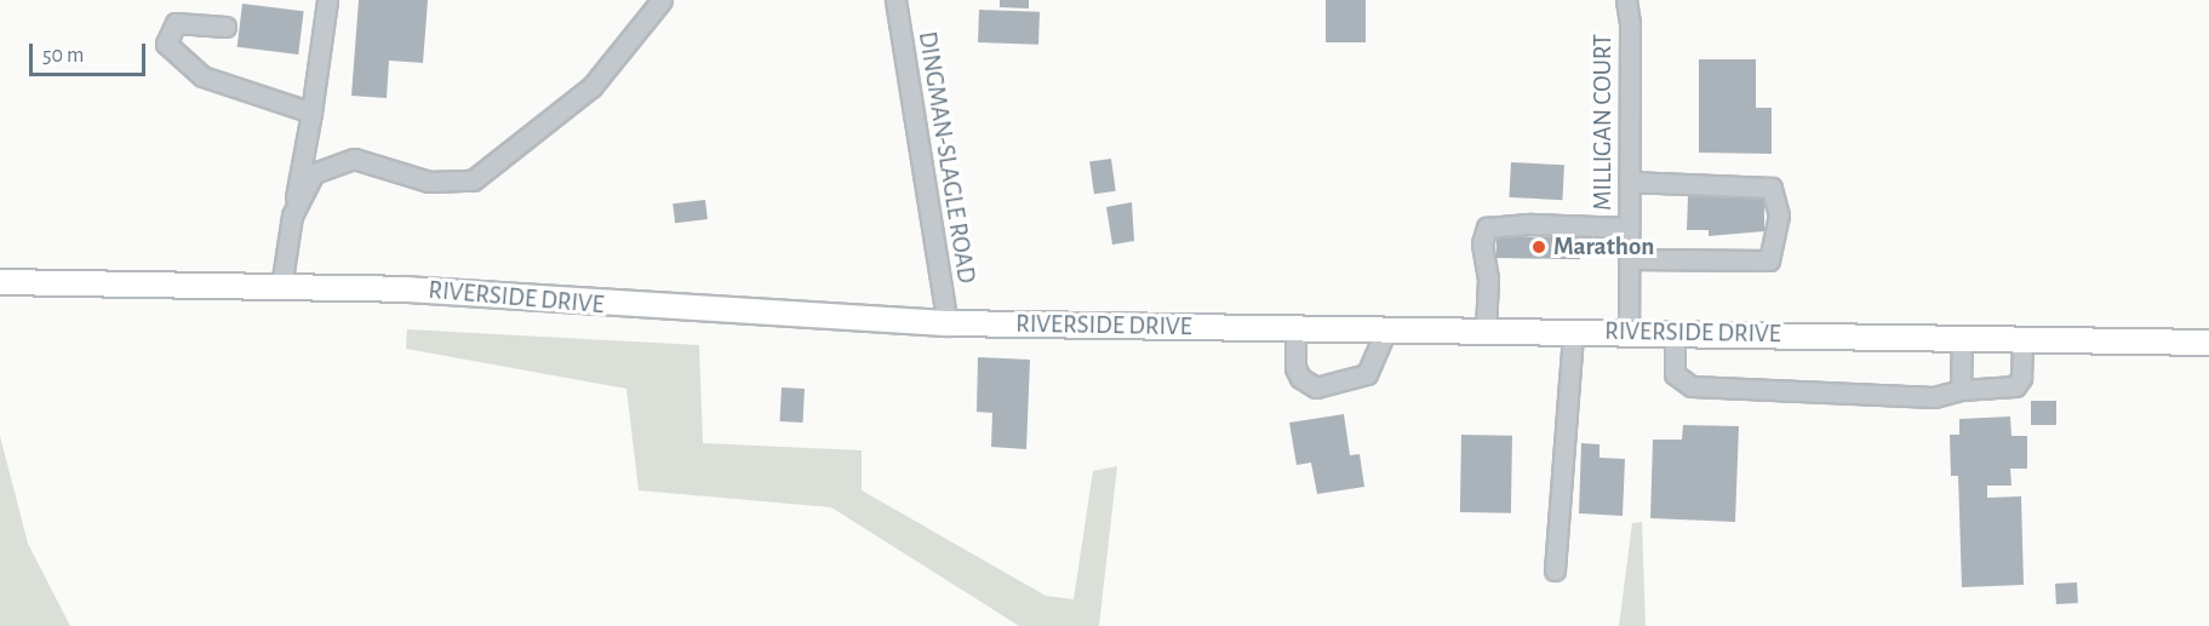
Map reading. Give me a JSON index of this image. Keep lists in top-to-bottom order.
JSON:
{
  "streets": {
    "main road": ["RIVERSIDE DRIVE"],
    "street": ["MILLIGAN COURT", "DINGMAN-SLAGLE ROAD"]
  },
  "crossings": [
    ["MILLIGAN COURT", "RIVERSIDE DRIVE"],
    ["DINGMAN-SLAGLE ROAD", "RIVERSIDE DRIVE"]
  ],
  "places": ["Marathon"],
  "scale_bar": "50 m"
}
